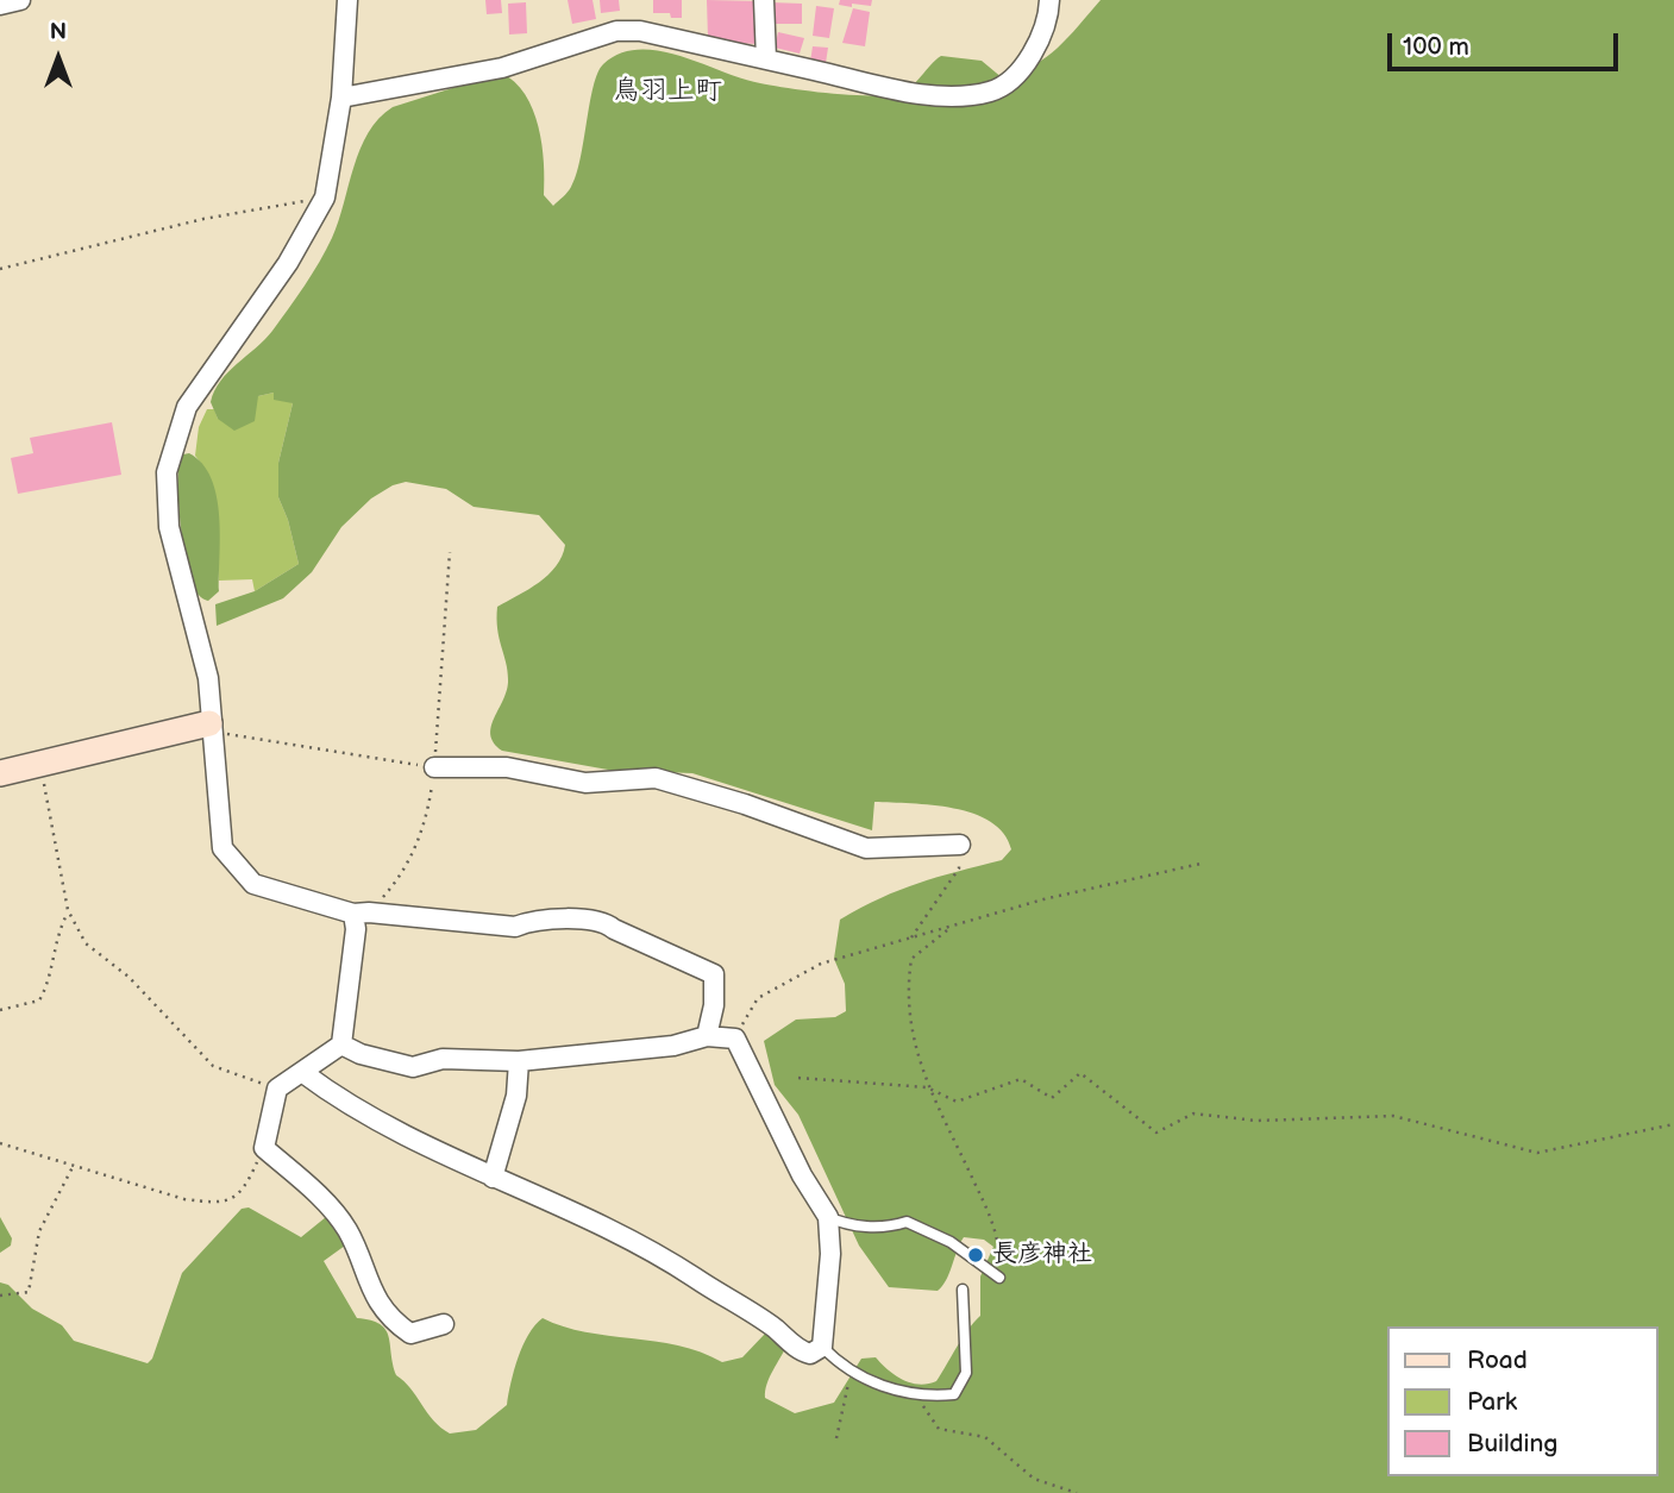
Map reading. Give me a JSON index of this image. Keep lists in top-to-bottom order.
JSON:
{
  "districts": ["鳥羽上町"],
  "places": ["長彦神社"],
  "legend": ["Road", "Park", "Building"],
  "scale_bar": "100 m",
  "north": "top"
}
